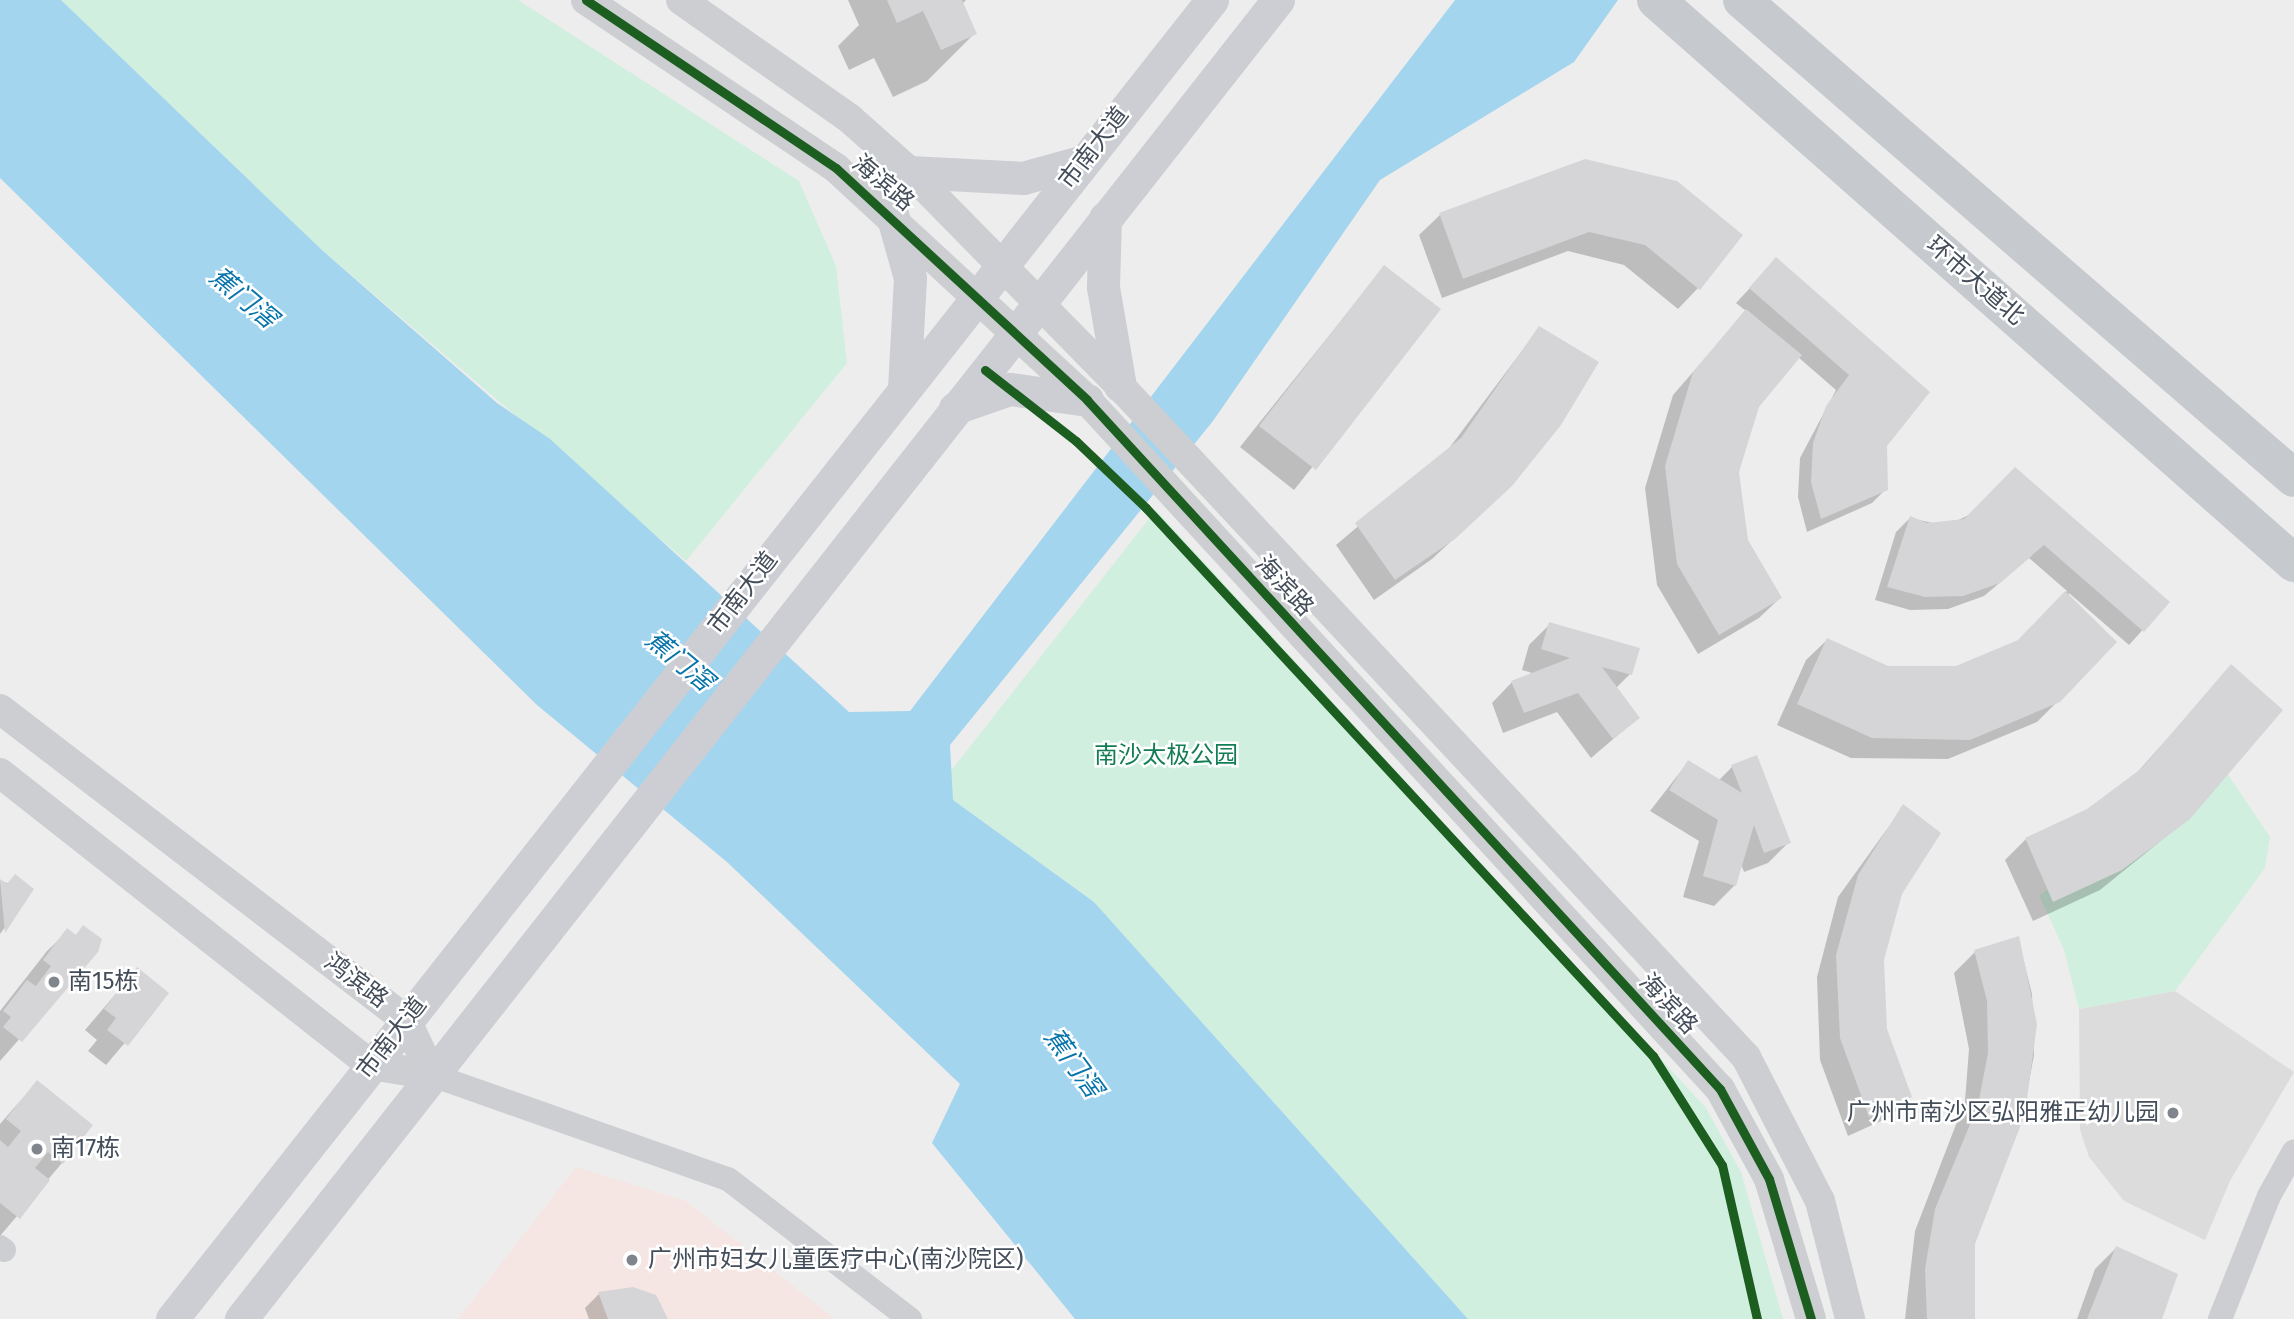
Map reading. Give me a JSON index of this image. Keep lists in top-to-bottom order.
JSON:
{
  "streets": {
    "main road": ["市南大道", "环市大道北"],
    "street": ["海滨路", "鸿滨路"]
  },
  "crossings": [
    ["市南大道", "海滨路"],
    ["市南大道", "鸿滨路"]
  ],
  "water": ["蕉门滘"],
  "parks": ["南沙太极公园"],
  "places": [
    "南15栋",
    "广州市南沙区弘阳雅正幼儿园",
    "南17栋",
    "广州市妇女儿童医疗中心(南沙院区)"
  ]
}
